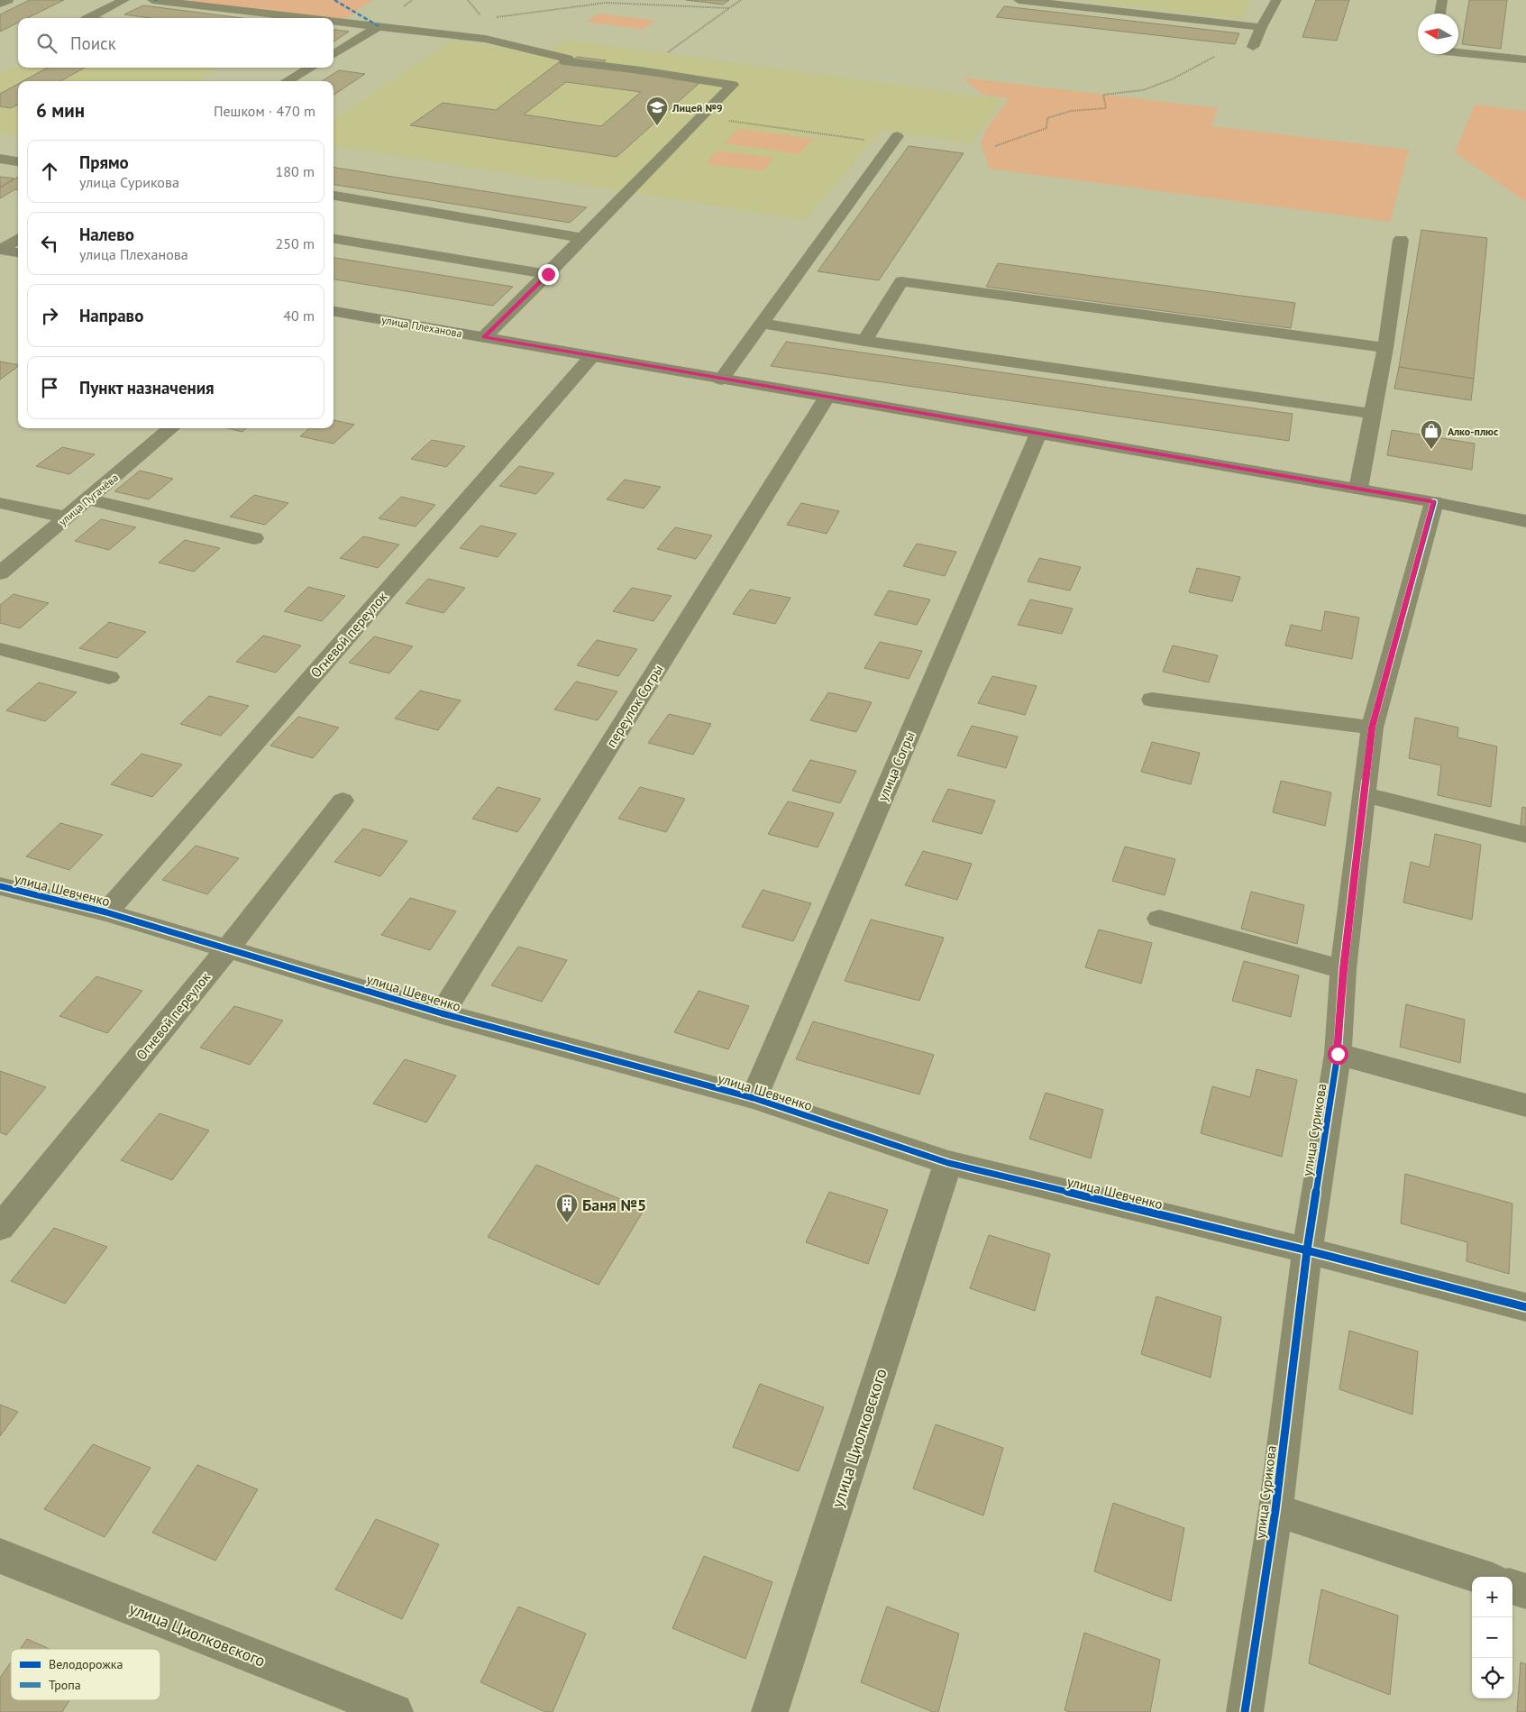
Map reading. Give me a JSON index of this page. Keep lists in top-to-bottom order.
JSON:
{
  "streets": {
    "main road": ["улица Плеханова"],
    "street": [
      "улица Пугачёва",
      "Огневой переулок",
      "переулок Согры",
      "улица Согры",
      "улица Шевченко",
      "улица Сурикова",
      "улица Циолковского"
    ]
  },
  "crossings": [
    ["улица Плеханова", "Огневой переулок"],
    ["улица Плеханова", "переулок Согры"],
    ["улица Плеханова", "улица Согры"],
    ["улица Плеханова", "улица Сурикова"],
    ["Огневой переулок", "улица Шевченко"],
    ["переулок Согры", "улица Шевченко"],
    ["улица Согры", "улица Шевченко"],
    ["улица Шевченко", "улица Сурикова"],
    ["улица Шевченко", "улица Циолковского"]
  ],
  "places": {
    "school or university": ["Лицей №9"],
    "shop": ["Алко-плюс"],
    "building": ["Баня №5"]
  },
  "legend": ["Велодорожка", "Тропа"],
  "north": "left",
  "page": {
    "search": "Поиск",
    "heading": ["6 мин", "Пешком · 470 m"],
    "list": [
      ["Прямо", "улица Сурикова", "180 m"],
      ["Налево", "улица Плеханова", "250 m"],
      ["Направо", "40 m"],
      "Пункт назначения"
    ],
    "map_buttons": ["+", "−"]
  }
}
